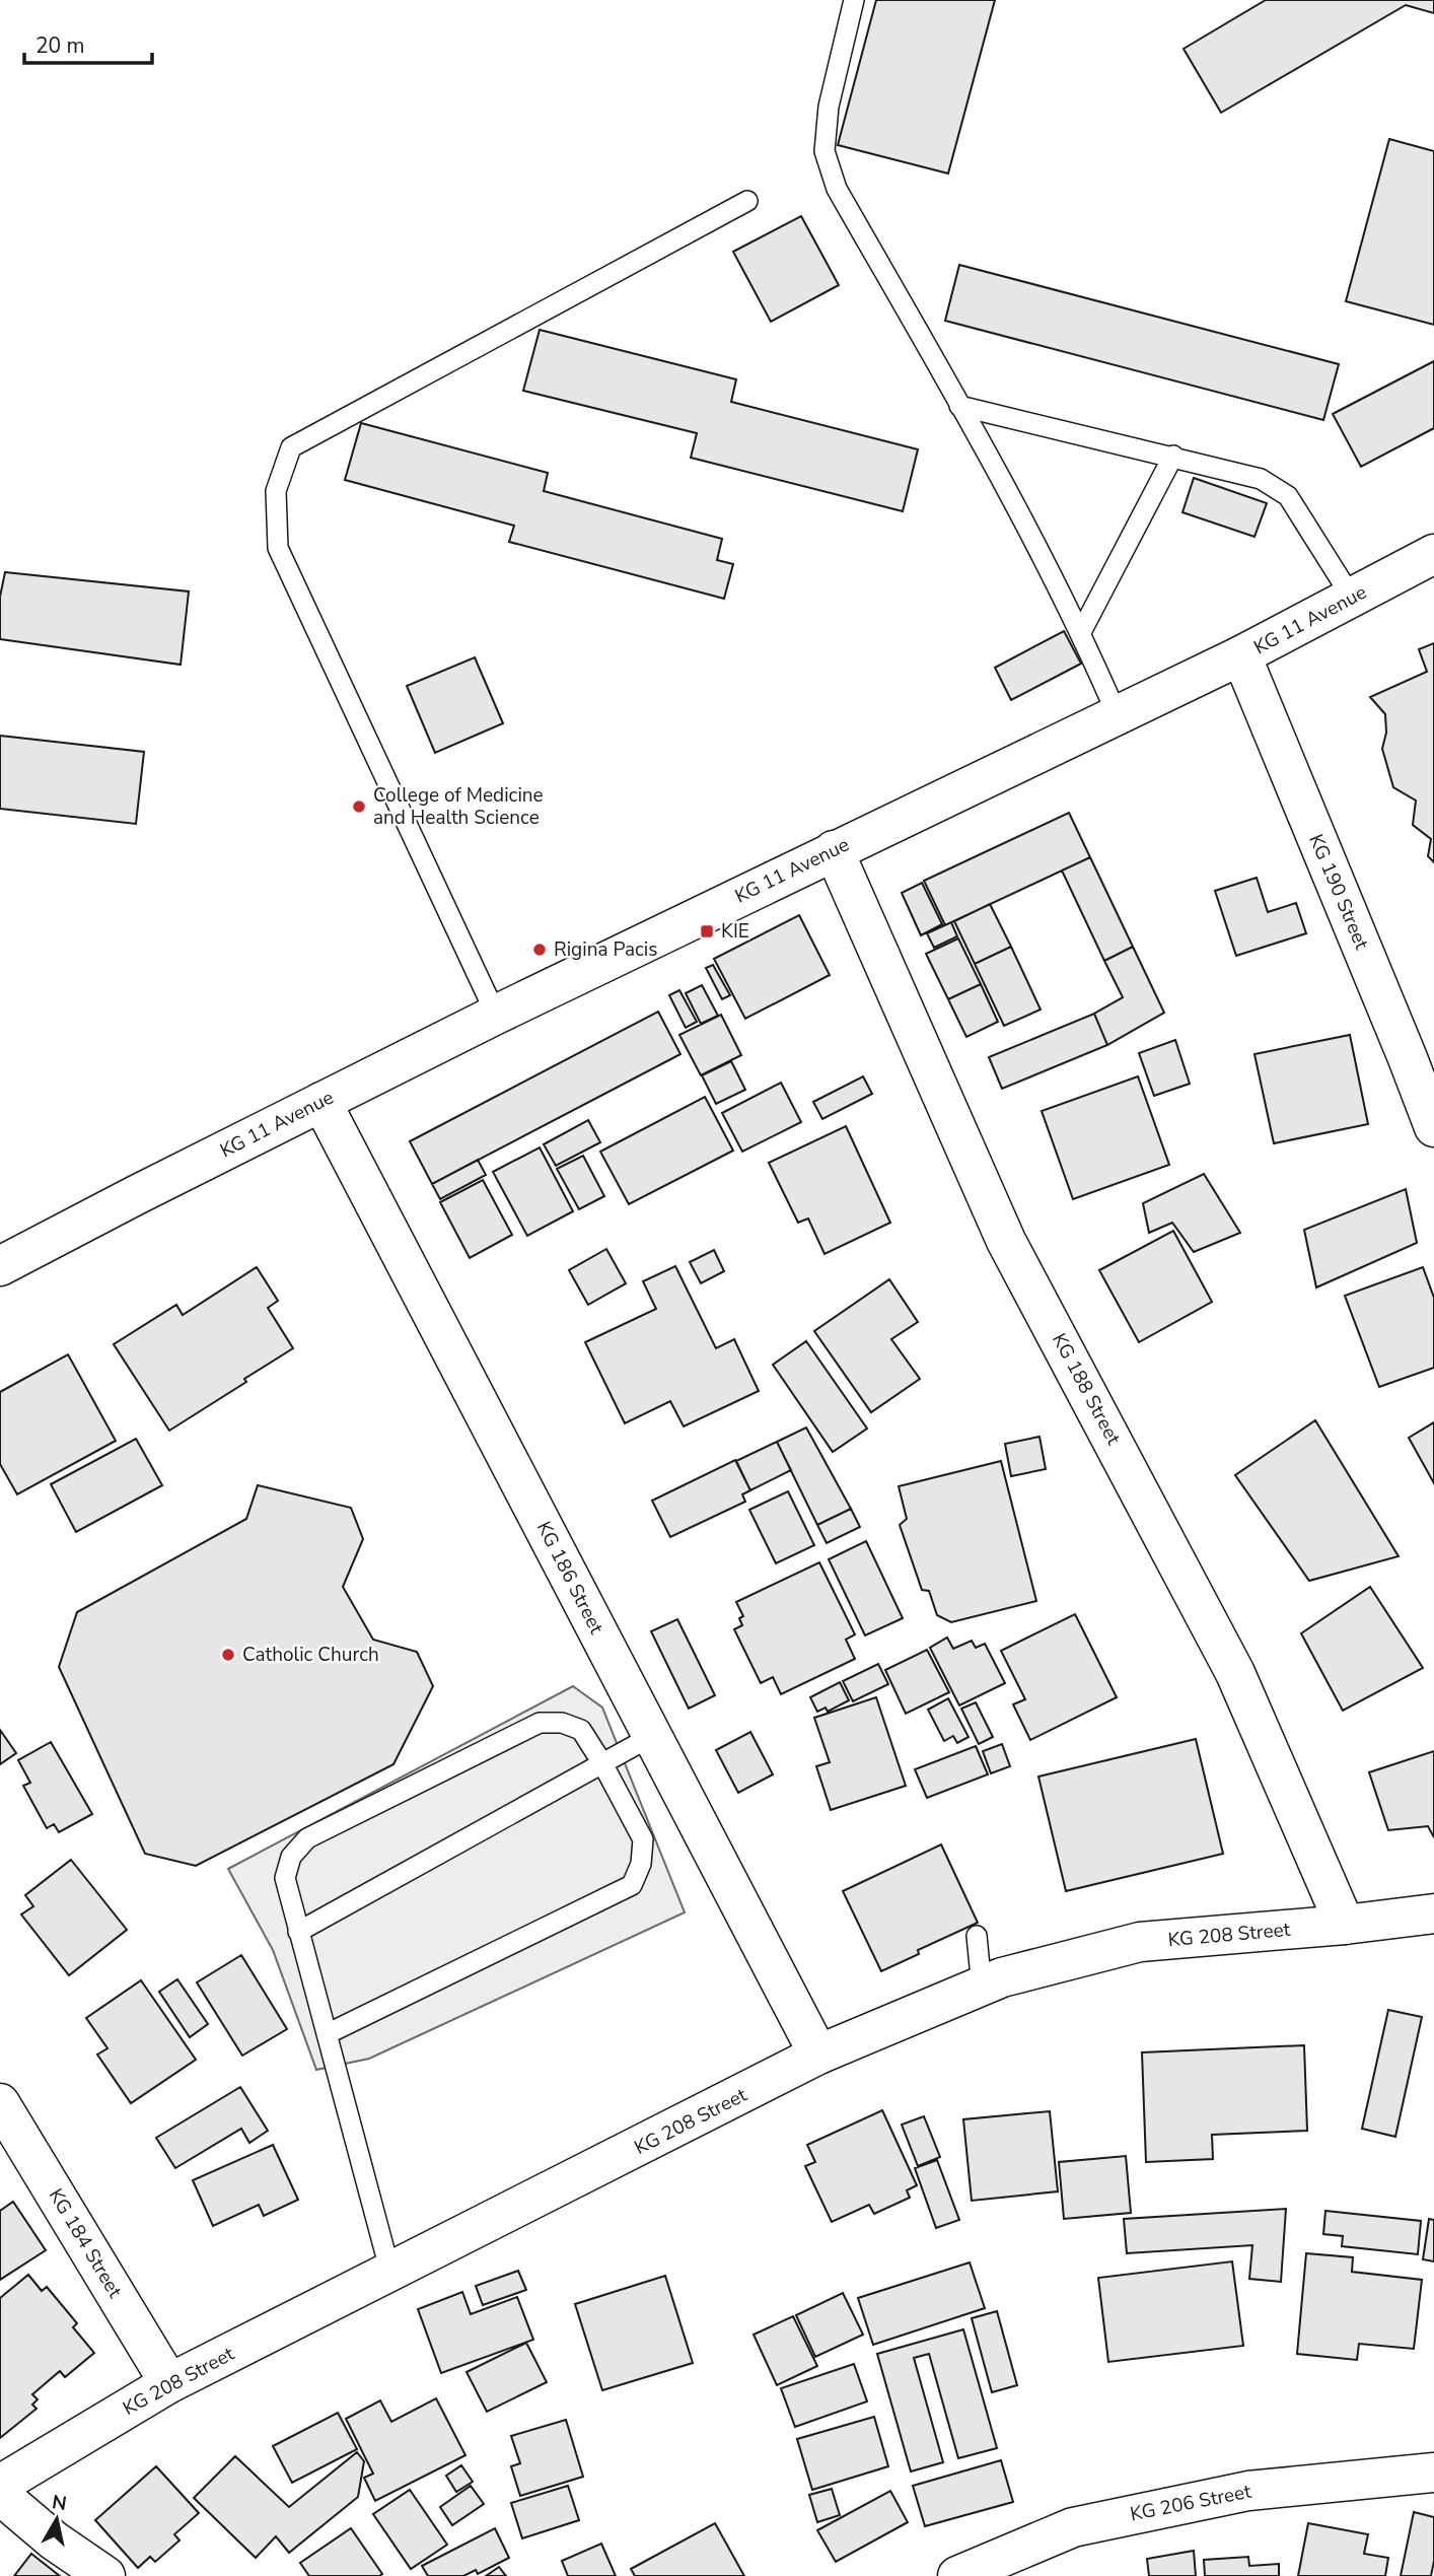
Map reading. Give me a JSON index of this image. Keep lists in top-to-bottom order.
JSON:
{
  "streets": {
    "street": [
      "KG 11 Avenue",
      "KG 190 Street",
      "KG 188 Street",
      "KG 186 Street",
      "KG 208 Street",
      "KG 184 Street",
      "KG 206 Street"
    ]
  },
  "crossings": [
    ["KG 11 Avenue", "KG 190 Street"],
    ["KG 11 Avenue", "KG 188 Street"],
    ["KG 11 Avenue", "KG 186 Street"],
    ["KG 188 Street", "KG 208 Street"],
    ["KG 186 Street", "KG 208 Street"],
    ["KG 208 Street", "KG 184 Street"]
  ],
  "places": {
    "other": ["College of Medicine and Health Science", "Rigina Pacis", "Catholic Church"],
    "transit": ["KIE"]
  },
  "scale_bar": "20 m",
  "north": "top"
}
